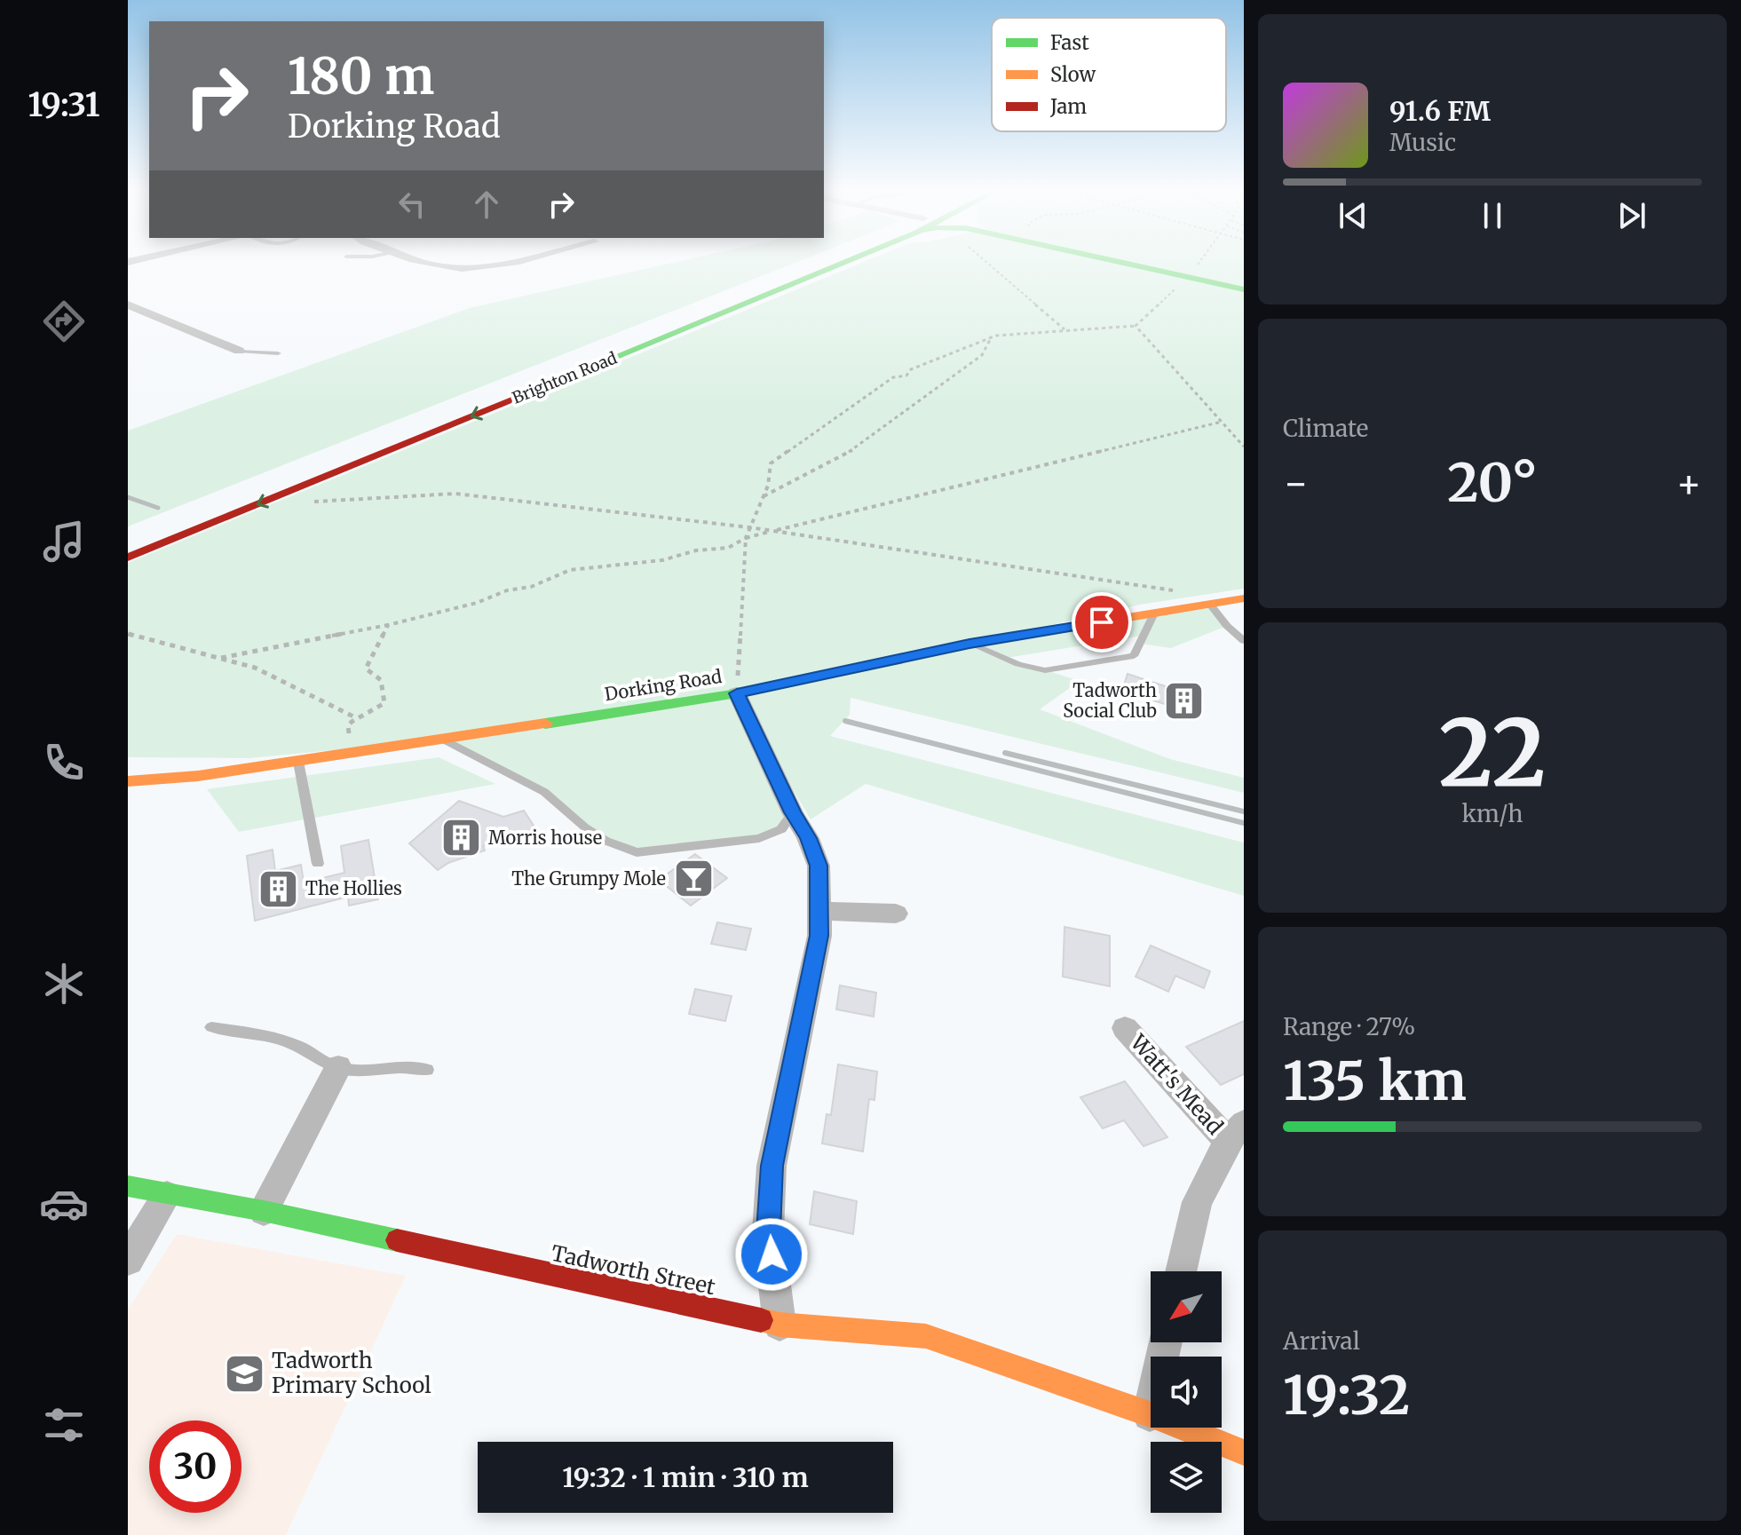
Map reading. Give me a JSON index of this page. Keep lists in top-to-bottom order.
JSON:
{
  "streets": {
    "main road": ["Brighton Road", "Dorking Road", "Tadworth Street"],
    "street": ["Watt's Mead"]
  },
  "places": {
    "building": ["Tadworth Social Club", "Morris house", "The Hollies"],
    "bar": ["The Grumpy Mole"],
    "school or university": ["Tadworth Primary School"]
  },
  "legend": ["Fast", "Slow", "Jam"],
  "north": "bottom left",
  "page": {
    "tabs": "19:31",
    "turn": ["180 m", "Dorking Road"],
    "song": ["91.6 FM", "Music"],
    "tile": [
      "Climate",
      ["22", "km/h"],
      ["Range · 27%", "135 km"],
      ["Arrival", "19:32"]
    ],
    "heat": ["−", "20°", "+"],
    "limit": "30",
    "trip": "19:32 · 1 min · 310 m"
  }
}
